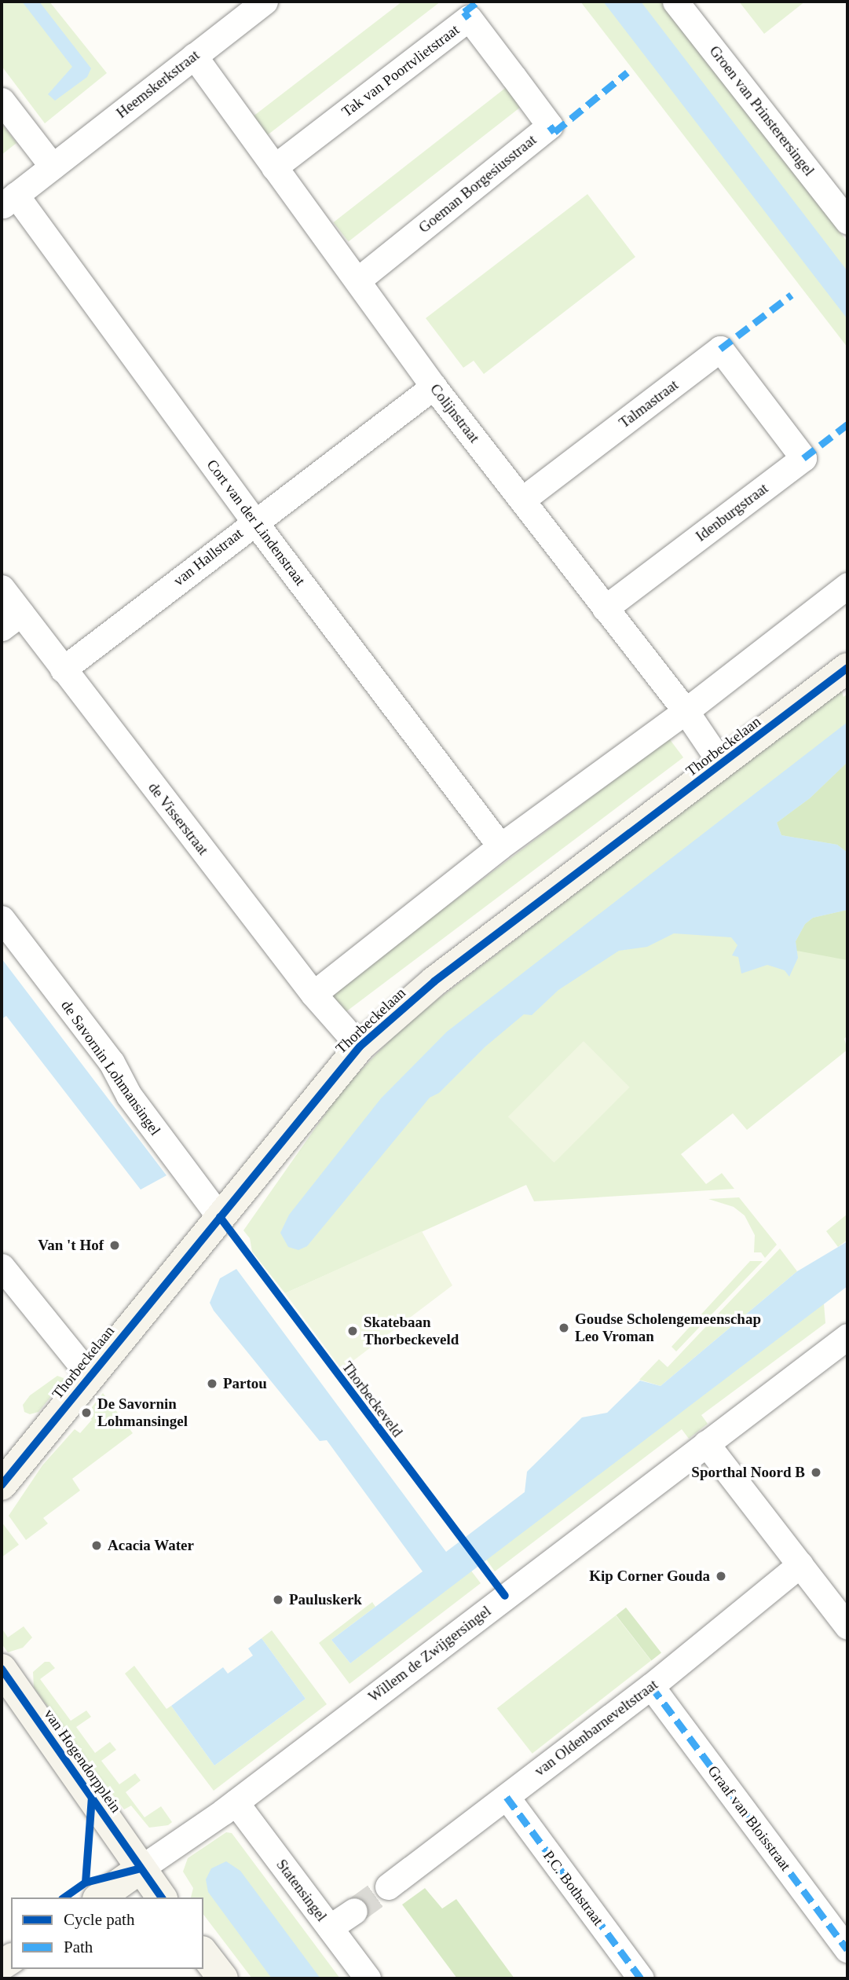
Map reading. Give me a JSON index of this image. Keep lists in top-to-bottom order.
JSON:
{
  "streets": {
    "main road": ["Thorbeckelaan", "van Hogendorpplein"],
    "street": [
      "Tak van Poortvlietstraat",
      "Heemskerkstraat",
      "Groen van Prinsterersingel",
      "Goeman Borgesiusstraat",
      "Talmastraat",
      "Colijnstraat",
      "Idenburgstraat",
      "Cort van der Lindenstraat",
      "van Hallstraat",
      "de Visserstraat",
      "de Savornin Lohmansingel",
      "Willem de Zwijgersingel",
      "van Oldenbarneveltstraat",
      "Graaf van Bloisstraat",
      "P.C. Bothstraat",
      "Statensingel"
    ],
    "cycle path": ["Thorbeckeveld"]
  },
  "crossings": [
    ["Tak van Poortvlietstraat", "Goeman Borgesiusstraat"],
    ["Tak van Poortvlietstraat", "Colijnstraat"],
    ["Heemskerkstraat", "Colijnstraat"],
    ["Heemskerkstraat", "Cort van der Lindenstraat"],
    ["Goeman Borgesiusstraat", "Colijnstraat"],
    ["Talmastraat", "Colijnstraat"],
    ["Talmastraat", "Idenburgstraat"],
    ["Colijnstraat", "Idenburgstraat"],
    ["Colijnstraat", "van Hallstraat"],
    ["Colijnstraat", "Thorbeckelaan"],
    ["Cort van der Lindenstraat", "van Hallstraat"],
    ["van Hallstraat", "de Visserstraat"],
    ["Thorbeckelaan", "de Visserstraat"],
    ["Thorbeckelaan", "de Savornin Lohmansingel"],
    ["Willem de Zwijgersingel", "van Hogendorpplein"],
    ["Willem de Zwijgersingel", "Statensingel"],
    ["van Oldenbarneveltstraat", "Graaf van Bloisstraat"],
    ["van Oldenbarneveltstraat", "P.C. Bothstraat"]
  ],
  "places": [
    "Van 't Hof",
    "Goudse Scholengemeenschap Leo Vroman",
    "Skatebaan Thorbeckeveld",
    "Partou",
    "De Savornin Lohmansingel",
    "Sporthal Noord B",
    "Acacia Water",
    "Kip Corner Gouda",
    "Pauluskerk"
  ],
  "legend": ["Cycle path", "Path"]
}
